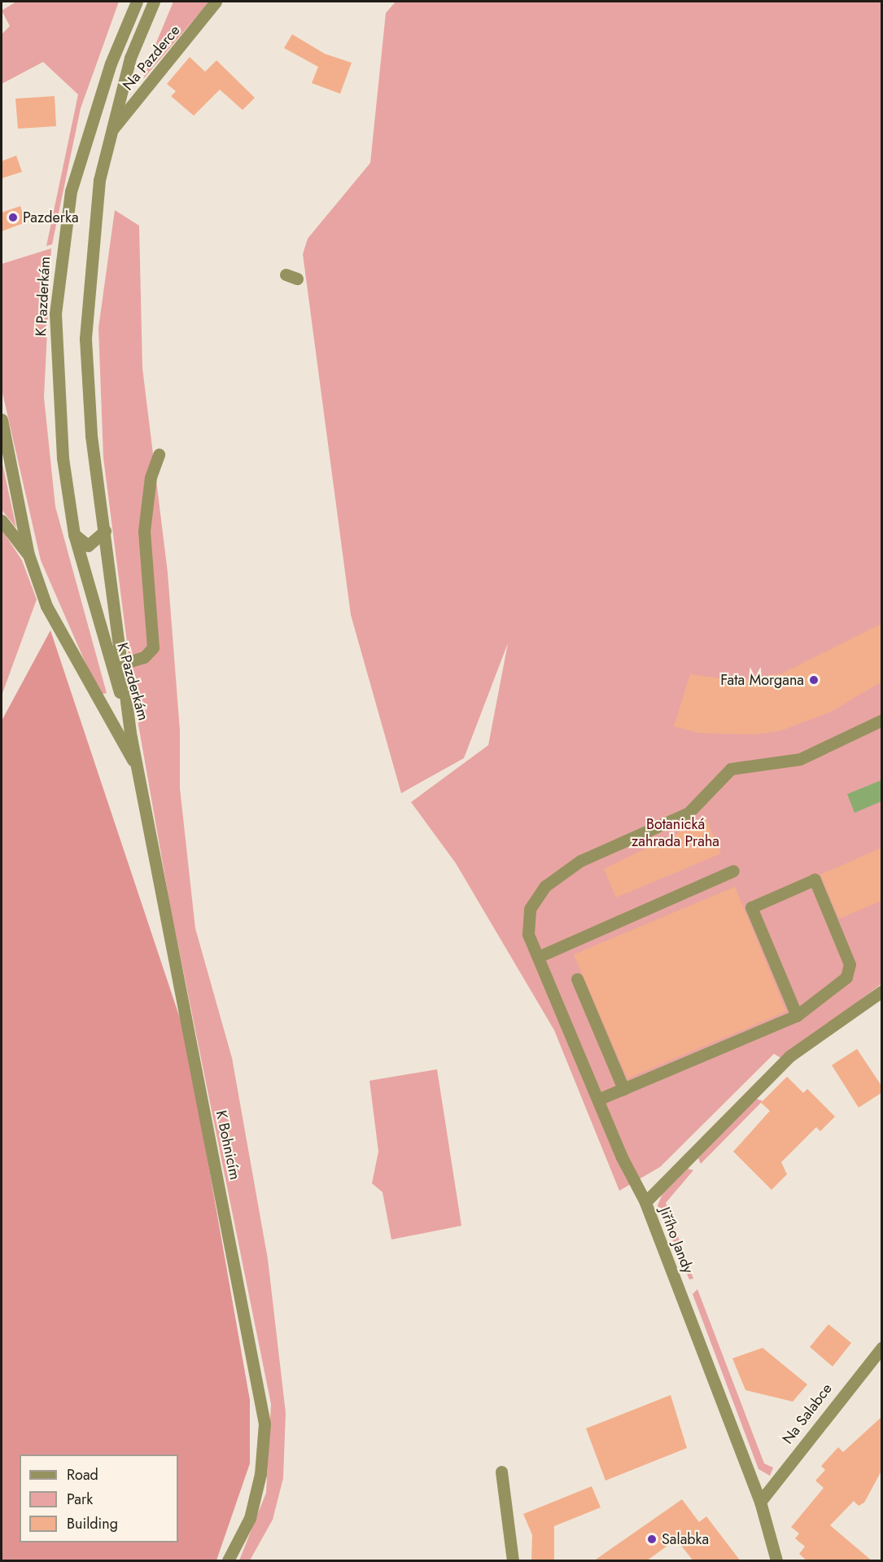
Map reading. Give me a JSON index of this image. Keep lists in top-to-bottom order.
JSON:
{
  "streets": {
    "street": [
      "Na Pazderce",
      "K Pazderkám",
      "K Bohnicím",
      "Jiřího Jandy",
      "Na Salabce"
    ]
  },
  "crossings": [
    ["Na Pazderce", "K Pazderkám"],
    ["K Pazderkám", "K Bohnicím"],
    ["Jiřího Jandy", "Na Salabce"]
  ],
  "parks": ["Botanická zahrada Praha"],
  "places": ["Pazderka", "Fata Morgana", "Salabka"],
  "legend": ["Road", "Park", "Building"]
}
